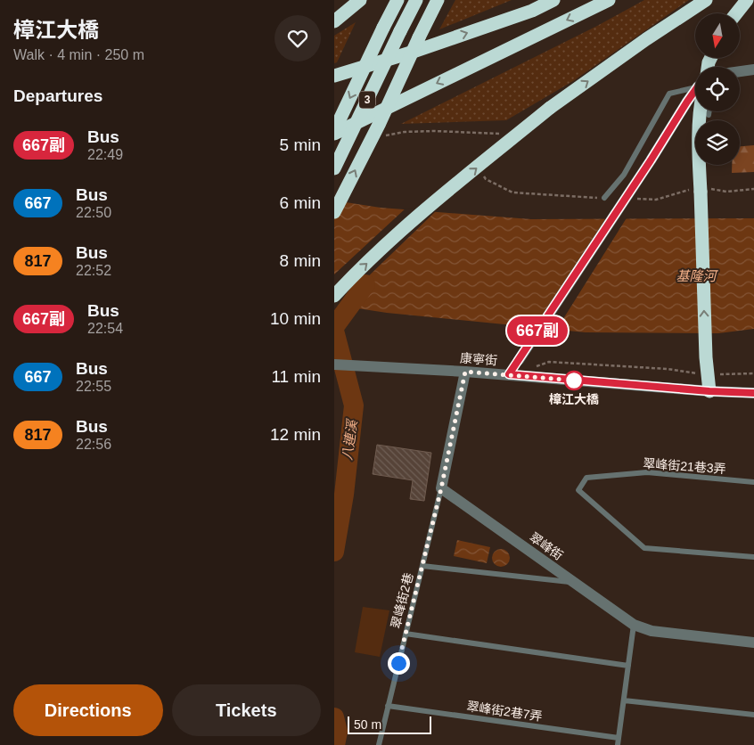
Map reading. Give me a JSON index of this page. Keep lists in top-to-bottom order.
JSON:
{
  "streets": {
    "highway": ["3"],
    "street": ["康寧街", "翠峰街"],
    "lane": ["翠峰街21巷3弄", "翠峰街2巷", "翠峰街2巷7弄"]
  },
  "crossings": [
    ["翠峰街", "翠峰街2巷"],
    ["翠峰街2巷", "翠峰街2巷7弄"]
  ],
  "water": ["基隆河", "八連溪"],
  "places": ["樟江大橋"],
  "lines": ["bus line 667副"],
  "scale_bar": "50 m",
  "north": "bottom",
  "page": {
    "heading": [
      ["樟江大橋", "Walk · 4 min · 250 m"],
      "Departures"
    ],
    "on_map": "667副",
    "list": [
      {
        "mark": "667副",
        "name": "Bus",
        "note": "22:49",
        "value": "5 min"
      },
      {
        "mark": "667",
        "name": "Bus",
        "note": "22:50",
        "value": "6 min"
      },
      {
        "mark": "817",
        "name": "Bus",
        "note": "22:52",
        "value": "8 min"
      },
      {
        "mark": "667副",
        "name": "Bus",
        "note": "22:54",
        "value": "10 min"
      },
      {
        "mark": "667",
        "name": "Bus",
        "note": "22:55",
        "value": "11 min"
      },
      {
        "mark": "817",
        "name": "Bus",
        "note": "22:56",
        "value": "12 min"
      }
    ],
    "buttons": ["Directions", "Tickets"],
    "scale": "50 m"
  }
}
